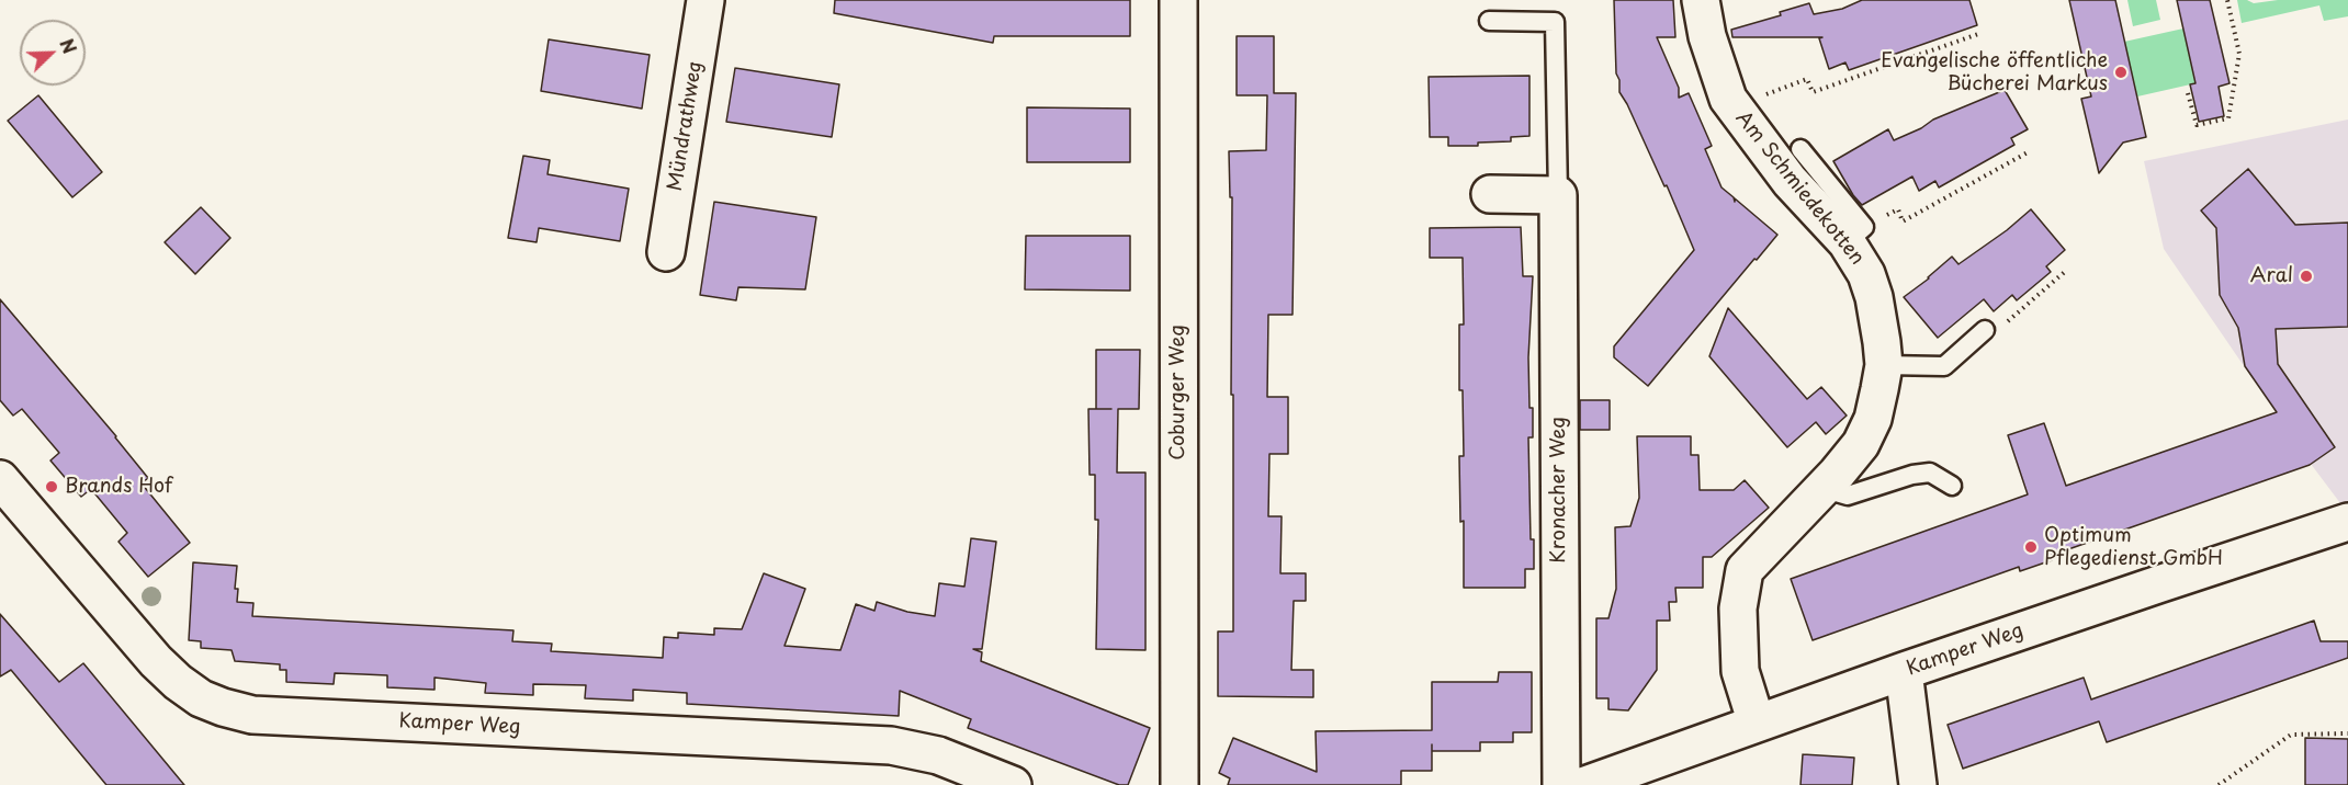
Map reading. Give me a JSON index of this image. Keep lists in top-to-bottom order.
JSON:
{
  "streets": {
    "street": [
      "Mündrathweg",
      "Am Schmiedekotten",
      "Coburger Weg",
      "Kronacher Weg",
      "Kamper Weg"
    ]
  },
  "crossings": [
    ["Am Schmiedekotten", "Kamper Weg"]
  ],
  "places": [
    "Evangelische öffentliche Bücherei Markus",
    "Aral",
    "Brands Hof",
    "Optimum Pflegedienst GmbH"
  ],
  "north": "top right"
}
